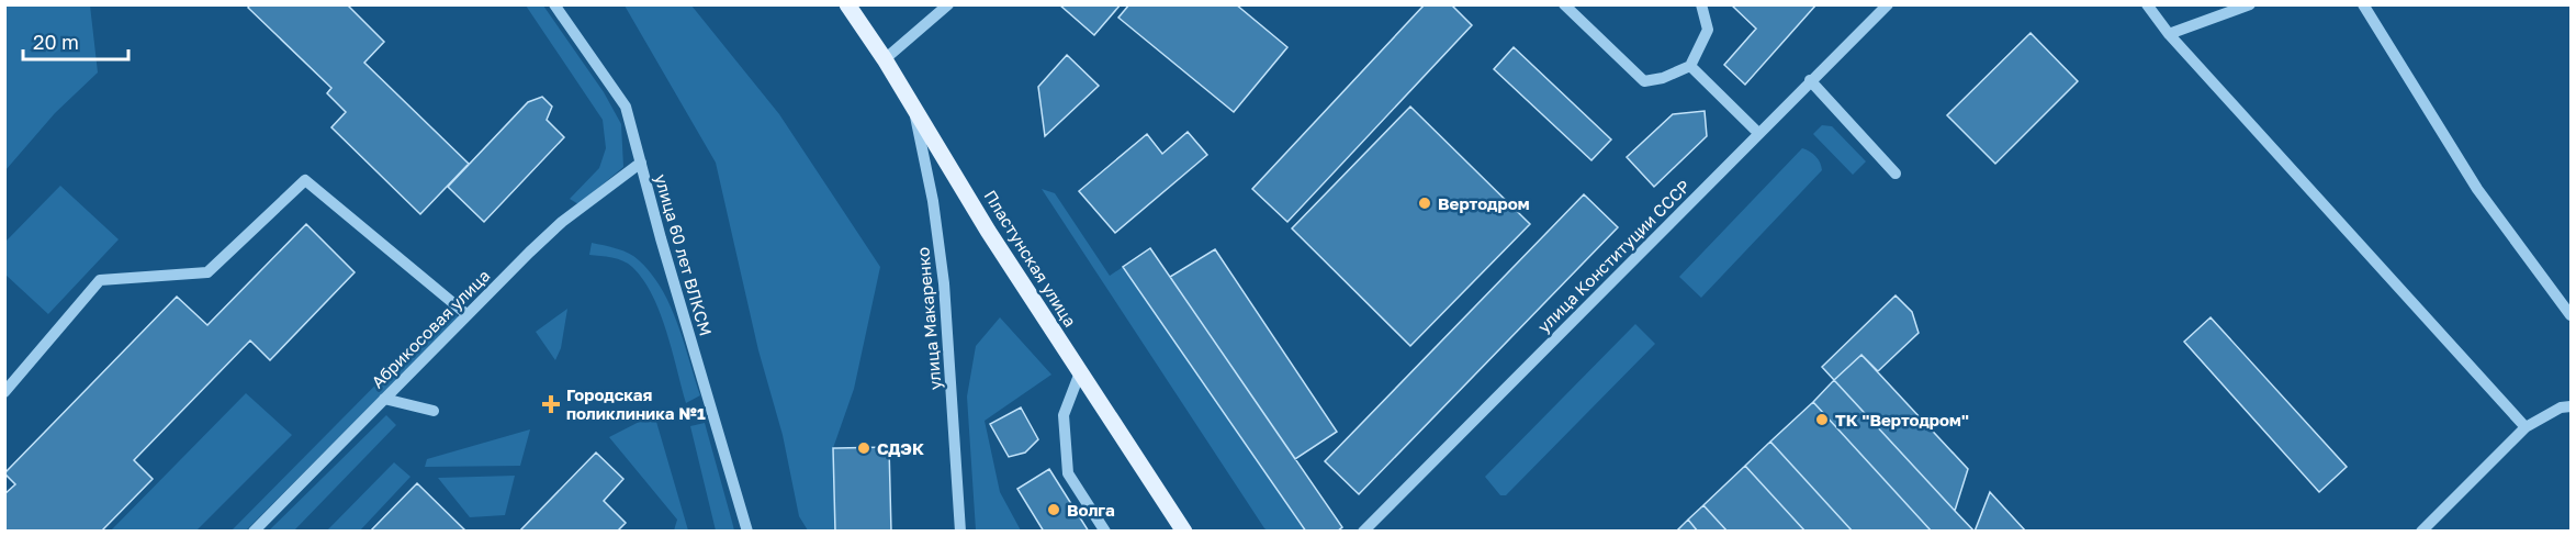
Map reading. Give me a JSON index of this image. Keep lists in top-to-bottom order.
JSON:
{
  "streets": {
    "main road": ["Пластунская улица"],
    "street": [
      "улица 60 лет ВЛКСМ",
      "улица Конституции СССР",
      "улица Макаренко",
      "Абрикосовая улица"
    ]
  },
  "crossings": [
    ["улица 60 лет ВЛКСМ", "Абрикосовая улица"],
    ["Пластунская улица", "улица Макаренко"]
  ],
  "places": {
    "other": [
      "Вертодром",
      "ТК \"Вертодром\"",
      "СДЭК",
      "Волга"
    ],
    "health": ["Городская поликлиника №1"]
  },
  "scale_bar": "20 m"
}
